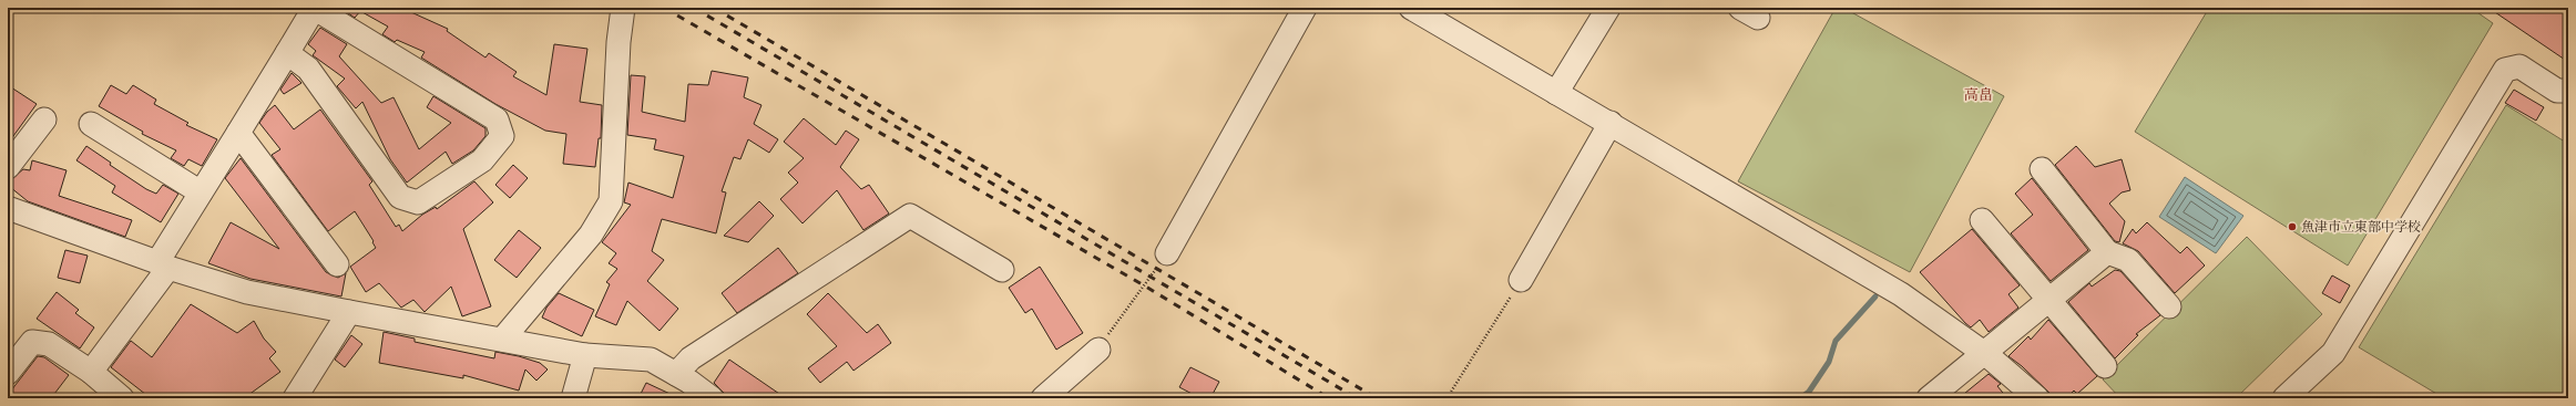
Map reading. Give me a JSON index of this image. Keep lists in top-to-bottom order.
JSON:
{
  "districts": ["高畠"],
  "places": ["魚津市立東部中学校"]
}
